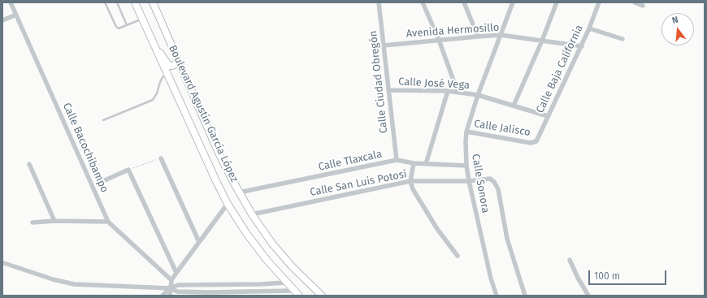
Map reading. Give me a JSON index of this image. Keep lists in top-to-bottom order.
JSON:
{
  "streets": {
    "main road": ["Boulevard Agustín García López"],
    "street": [
      "Avenida Hermosillo",
      "Calle Baja California",
      "Calle Ciudad Obregón",
      "Calle José Vega",
      "Calle Jalisco",
      "Calle Bacochibampo",
      "Calle Tlaxcala",
      "Calle San Luis Potosí",
      "Calle Sonora"
    ]
  },
  "crossings": [
    ["Avenida Hermosillo", "Calle Baja California"],
    ["Avenida Hermosillo", "Calle Ciudad Obregón"],
    ["Avenida Hermosillo", "Calle Sonora"],
    ["Calle Baja California", "Calle José Vega"],
    ["Calle Baja California", "Calle Jalisco"],
    ["Calle Ciudad Obregón", "Calle José Vega"],
    ["Calle Ciudad Obregón", "Calle Tlaxcala"],
    ["Calle José Vega", "Calle Sonora"],
    ["Boulevard Agustín García López", "Calle Tlaxcala"],
    ["Boulevard Agustín García López", "Calle San Luis Potosí"],
    ["Calle Jalisco", "Calle Sonora"],
    ["Calle Tlaxcala", "Calle Sonora"],
    ["Calle San Luis Potosí", "Calle Sonora"]
  ],
  "scale_bar": "100 m",
  "north": "top"
}
